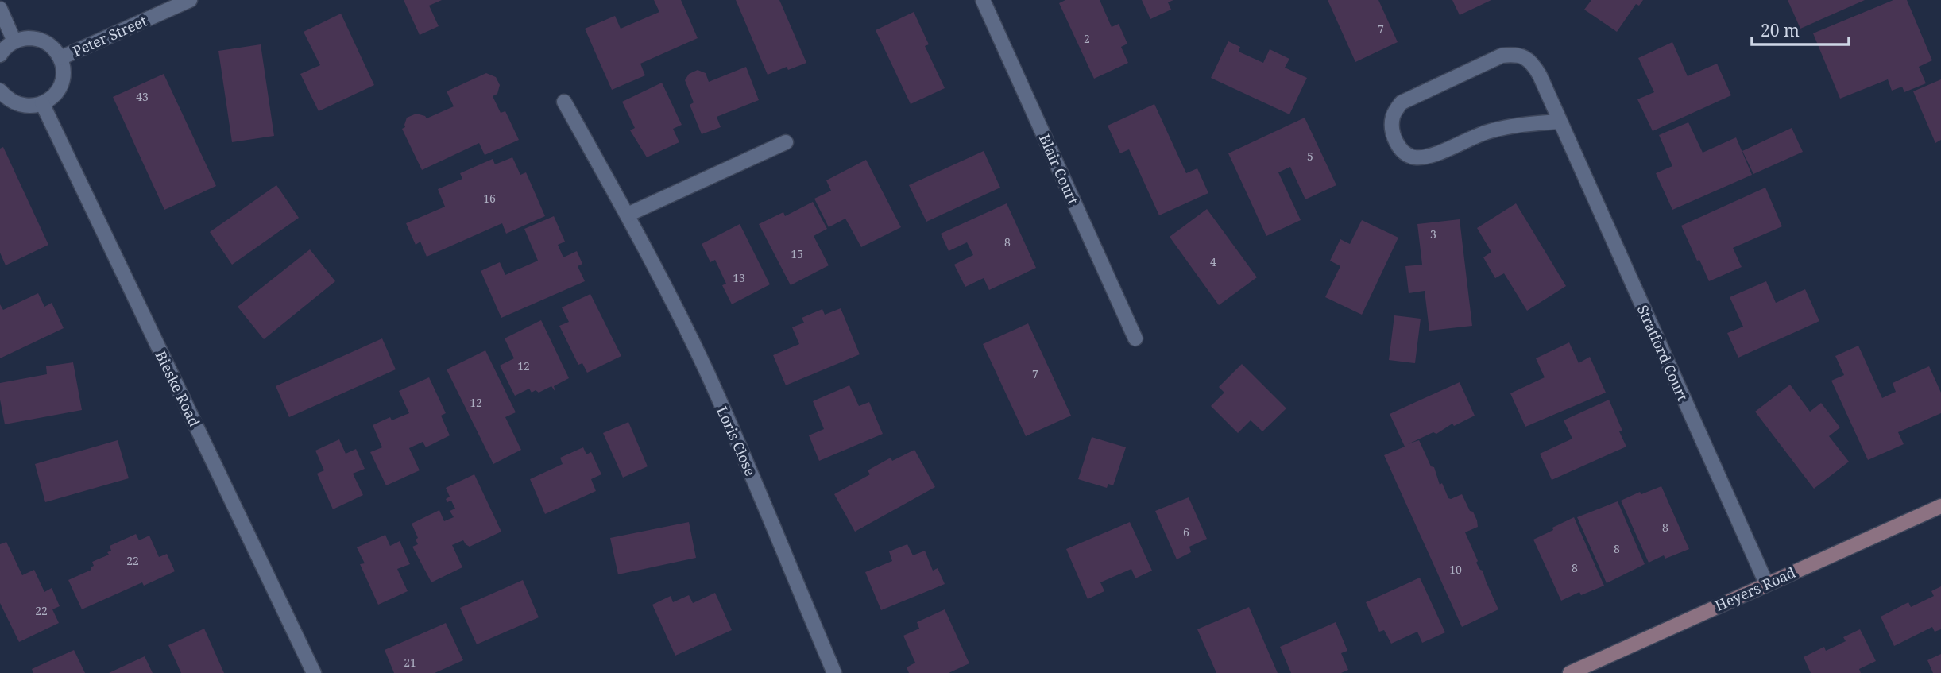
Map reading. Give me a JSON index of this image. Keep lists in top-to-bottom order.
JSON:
{
  "streets": {
    "street": [
      "Peter Street",
      "Blair Court",
      "Stratford Court",
      "Bieske Road",
      "Loris Close",
      "Heyers Road"
    ]
  },
  "crossings": [
    ["Stratford Court", "Heyers Road"]
  ],
  "house_numbers": [
    "7",
    "2",
    "43",
    "5",
    "16",
    "3",
    "8",
    "15",
    "4",
    "13",
    "12",
    "7",
    "12",
    "8",
    "6",
    "8",
    "22",
    "8",
    "10",
    "22",
    "21"
  ],
  "scale_bar": "20 m"
}
